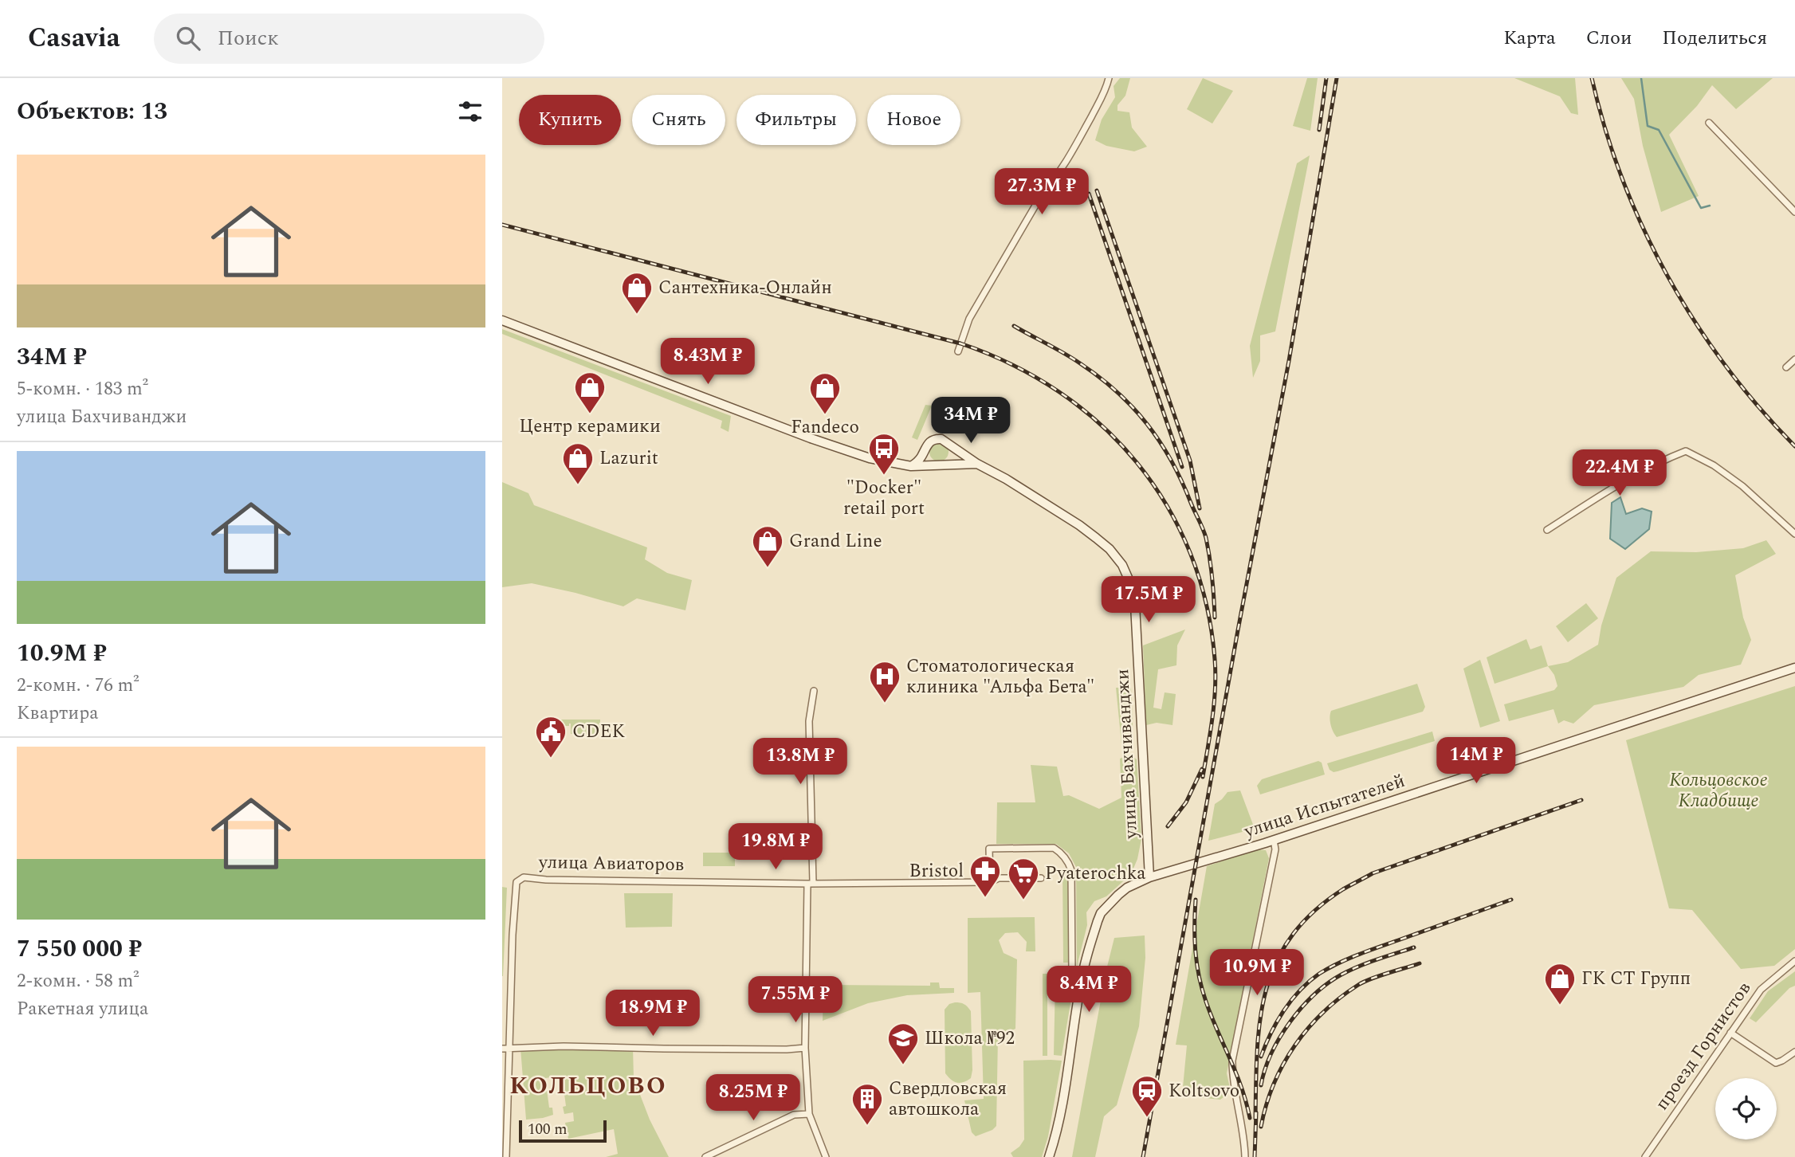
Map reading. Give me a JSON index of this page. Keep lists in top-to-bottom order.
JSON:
{
  "streets": {
    "main road": ["улица Бахчиванджи", "улица Испытателей"],
    "street": ["улица Авиаторов", "проезд Горнистов"]
  },
  "crossings": [
    ["улица Бахчиванджи", "улица Испытателей"]
  ],
  "districts": ["КОЛЬЦОВО"],
  "parks": ["Кольцовское Кладбище"],
  "places": {
    "shop": [
      "Сантехника-Онлайн",
      "Центр керамики",
      "Fandeco",
      "Lazurit",
      "Grand Line",
      "ГК СТ Групп"
    ],
    "bus stop": ["\"Docker\" retail port"],
    "hospital": ["Стоматологическая клиника \"Альфа Бета\""],
    "public building": ["CDEK"],
    "pharmacy": ["Bristol"],
    "supermarket": ["Pyaterochka"],
    "school or university": ["Школа №92"],
    "station": ["Koltsovo"],
    "building": ["Свердловская автошкола"]
  },
  "scale_bar": "100 m",
  "page": {
    "header": "Casavia",
    "search": "Поиск",
    "nav": ["Карта", "Слои", "Поделиться"],
    "heading": "Объектов: 13",
    "chip": [
      "Купить",
      "Снять",
      "Фильтры",
      "Новое"
    ],
    "list": [
      {
        "name": "34M ₽",
        "note": "5-комн. · 183 m² · улица Бахчиванджи"
      },
      {
        "name": "10.9M ₽",
        "note": "2-комн. · 76 m² · Квартира"
      },
      {
        "name": "7 550 000 ₽",
        "note": "2-комн. · 58 m² · Ракетная улица"
      }
    ],
    "price": [
      "27.3M ₽",
      "8.43M ₽",
      "34M ₽",
      "22.4M ₽",
      "17.5M ₽",
      "14M ₽",
      "13.8M ₽",
      "19.8M ₽",
      "10.9M ₽",
      "8.4M ₽",
      "7.55M ₽",
      "18.9M ₽",
      "8.25M ₽"
    ],
    "scale": "100 m"
  }
}
